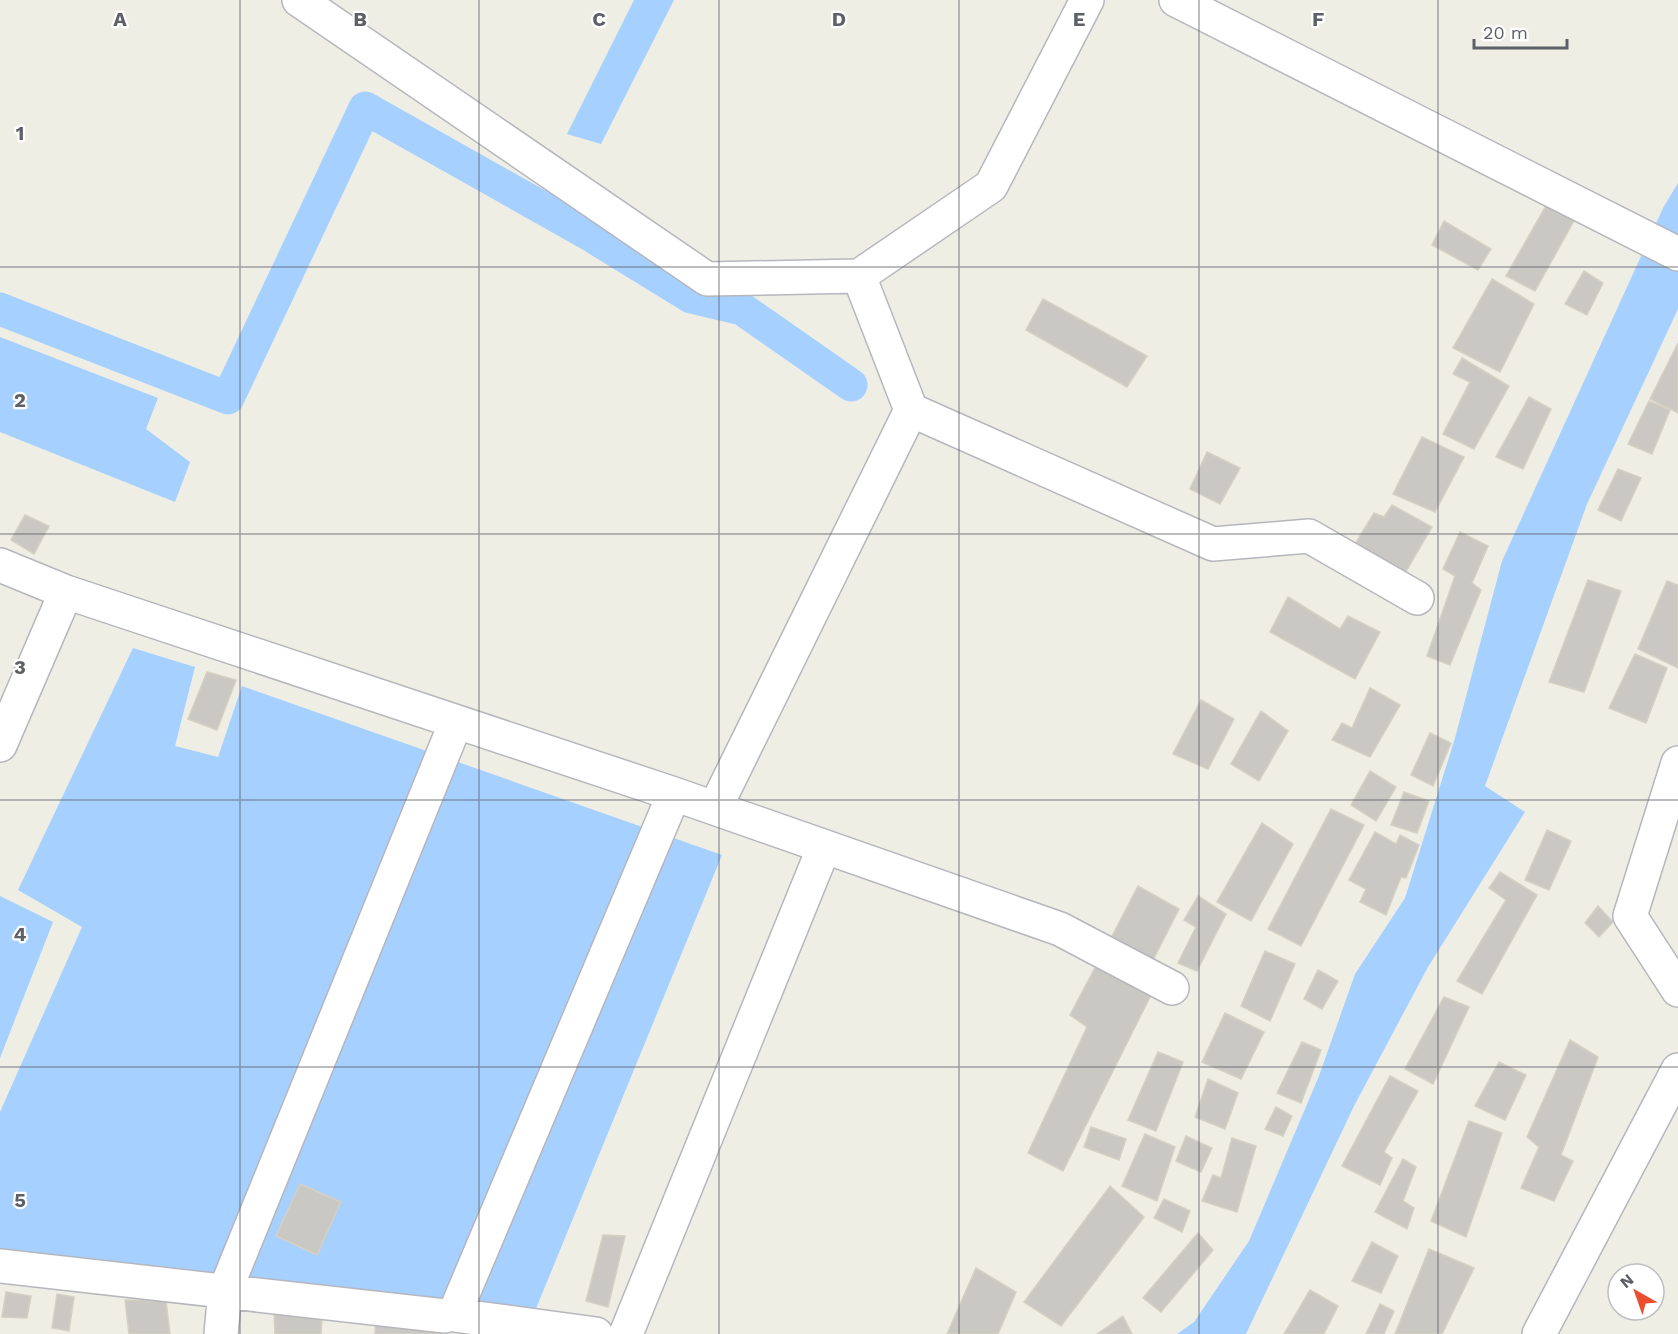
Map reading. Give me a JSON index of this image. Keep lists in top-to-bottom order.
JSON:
{
  "scale_bar": "20 m",
  "north": "top left",
  "grid": {
    "columns": [
      "A",
      "B",
      "C",
      "D",
      "E",
      "F"
    ],
    "rows": [
      "1",
      "2",
      "3",
      "4",
      "5"
    ]
  }
}
